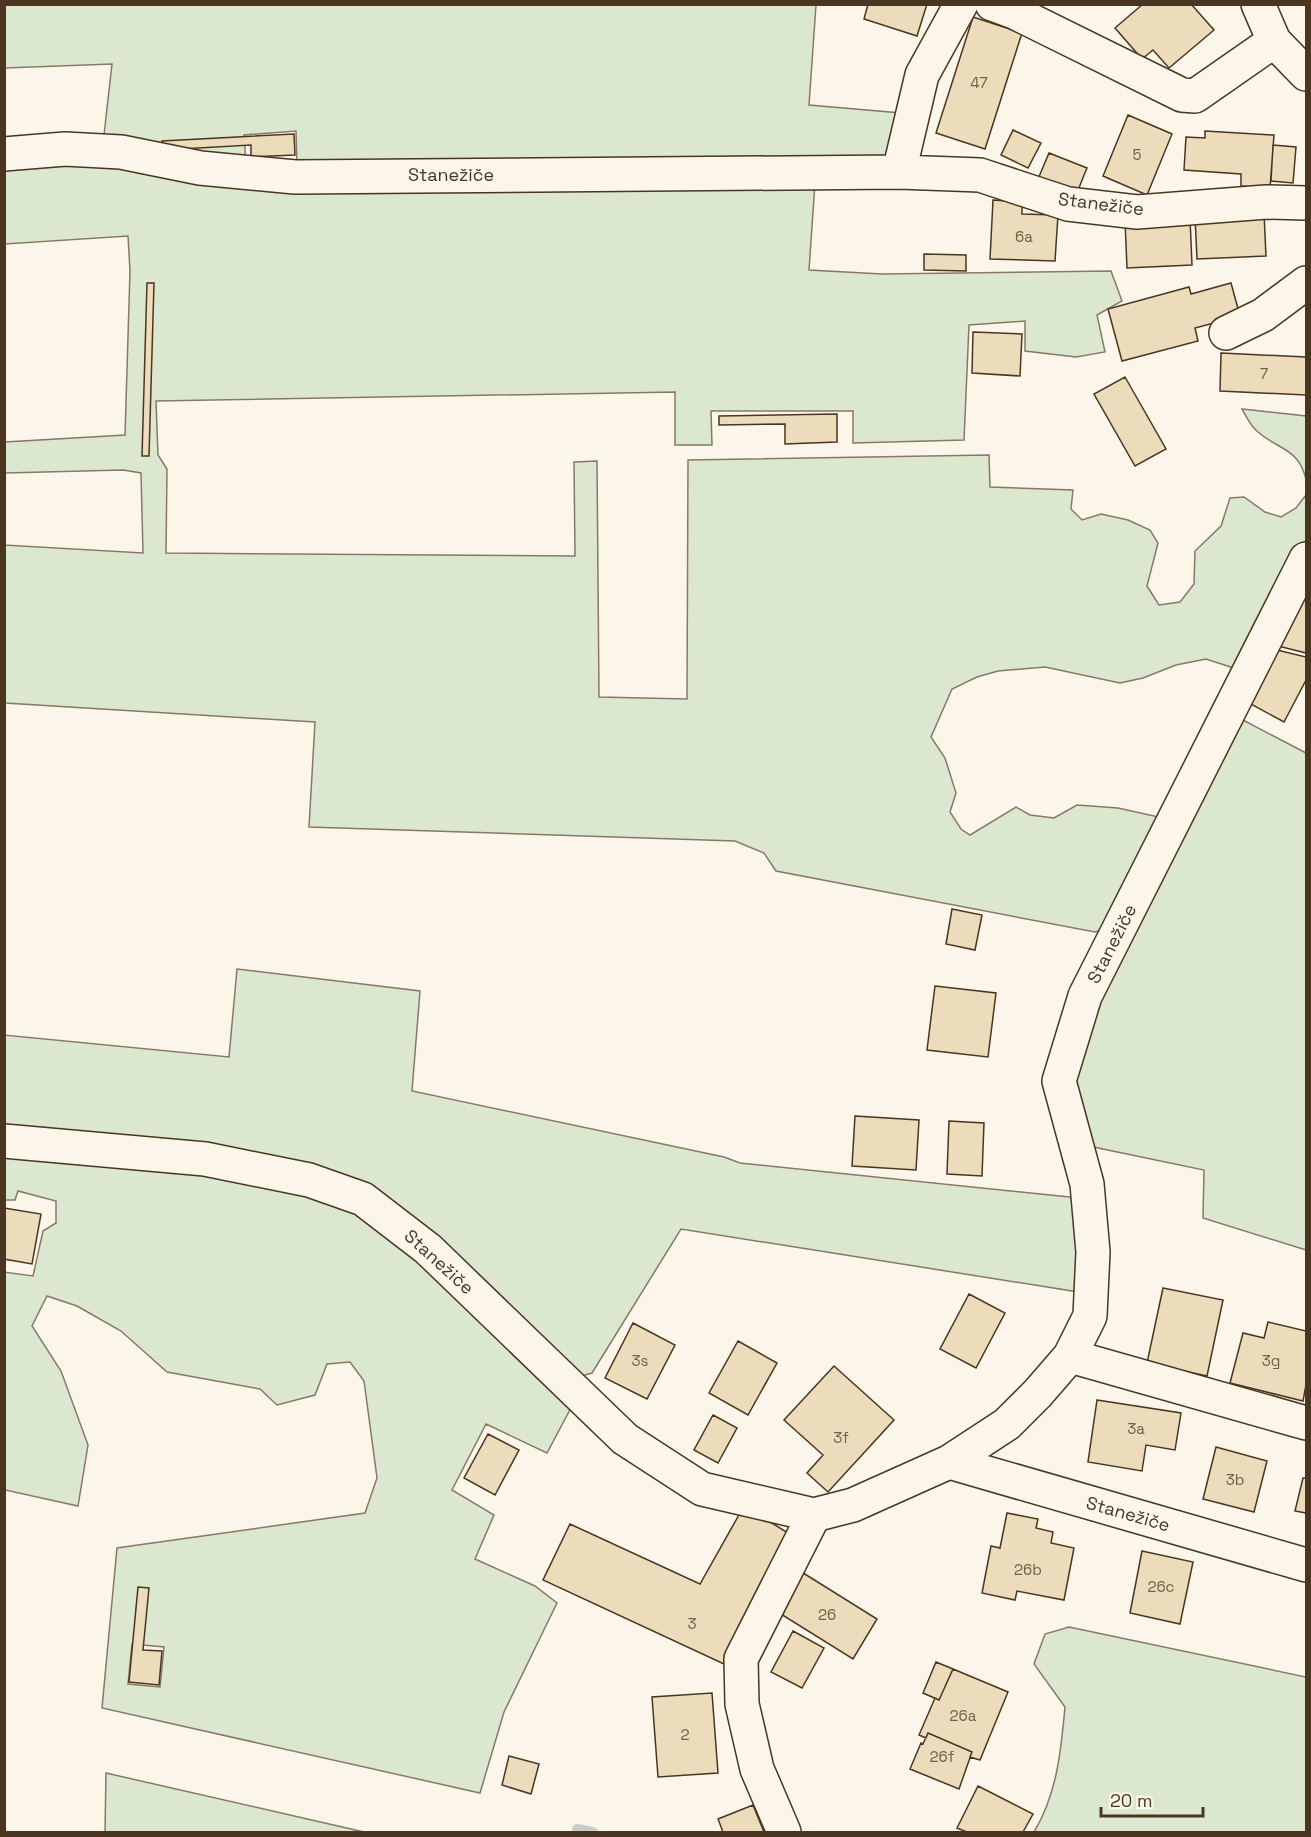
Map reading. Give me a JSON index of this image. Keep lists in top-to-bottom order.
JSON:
{
  "streets": {
    "street": ["Stanežiče"]
  },
  "house_numbers": [
    "47",
    "5",
    "6a",
    "7",
    "3s",
    "3g",
    "3a",
    "3f",
    "3b",
    "26b",
    "26c",
    "26",
    "3",
    "26a",
    "2",
    "26f"
  ],
  "scale_bar": "20 m"
}
